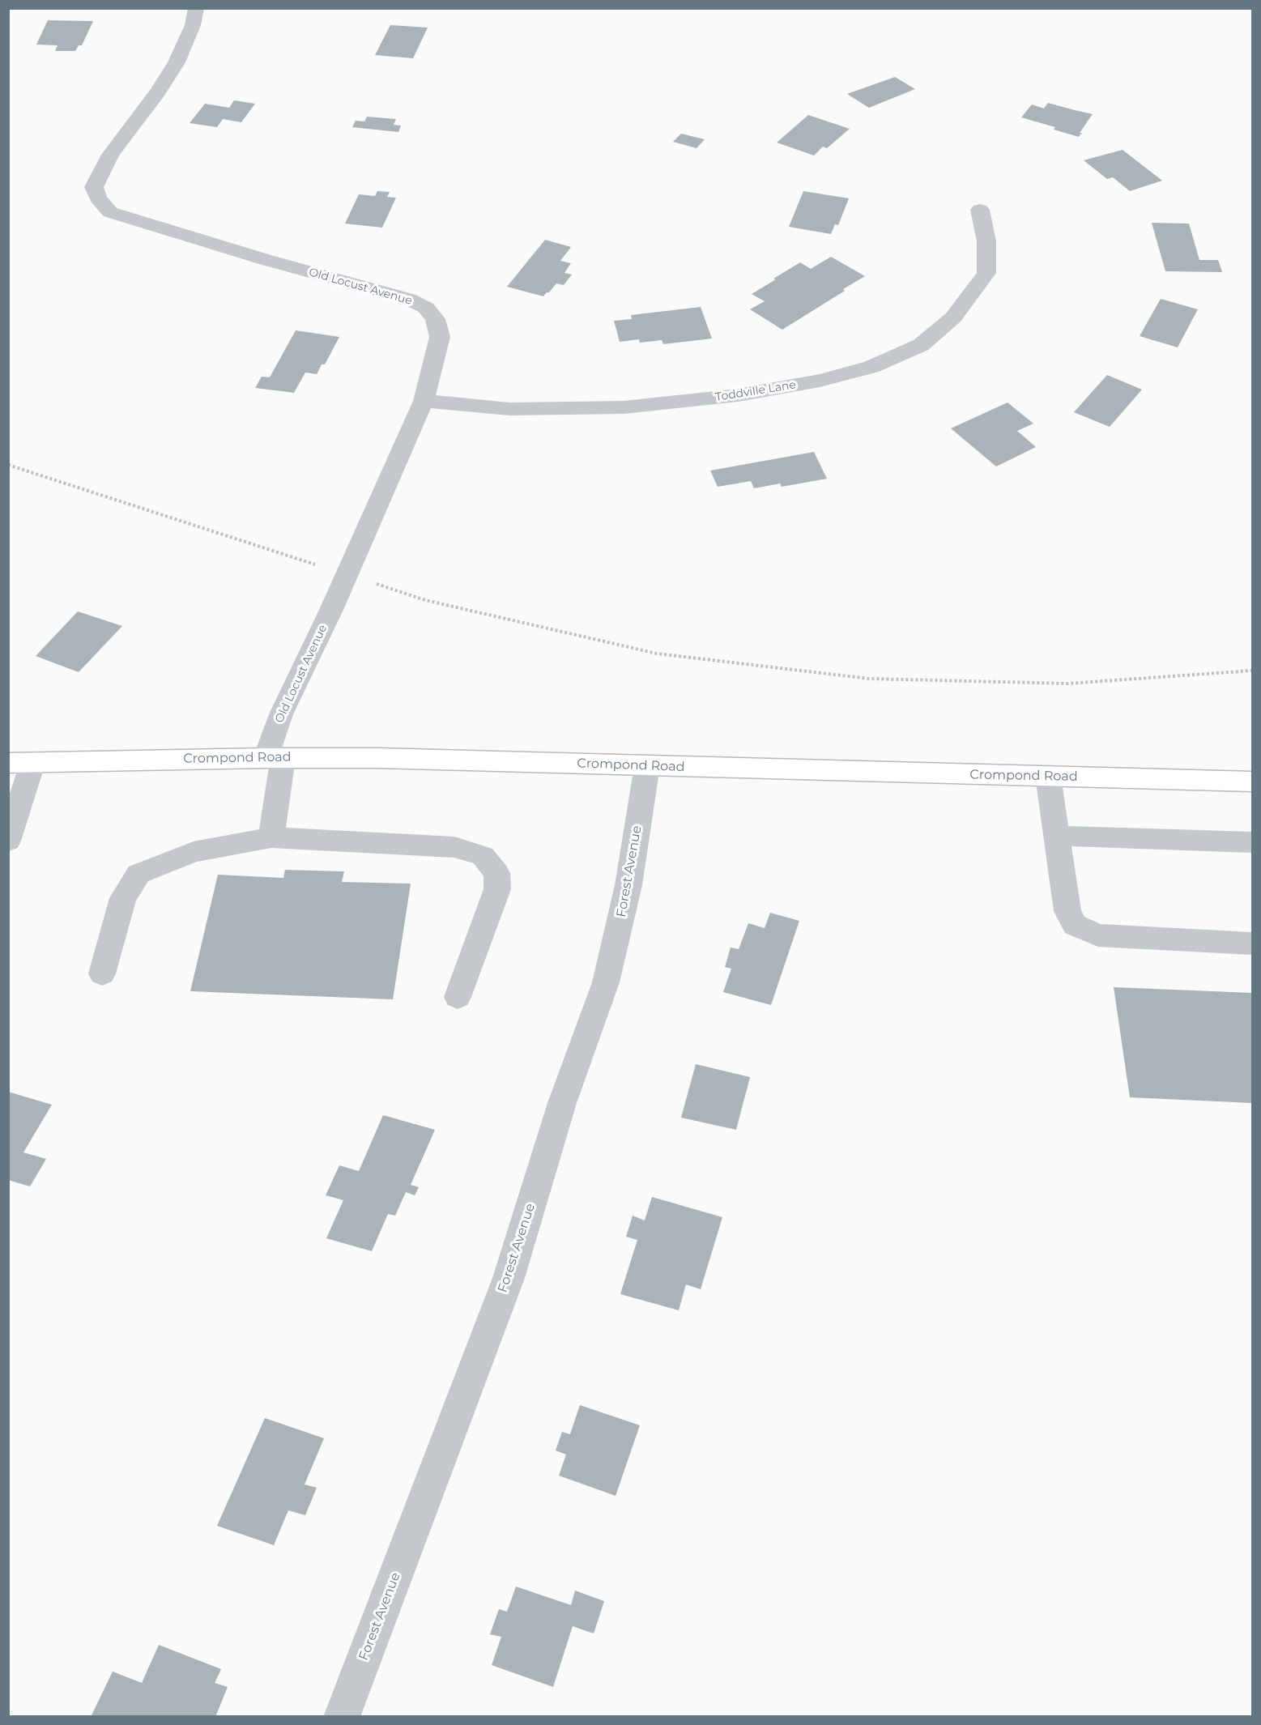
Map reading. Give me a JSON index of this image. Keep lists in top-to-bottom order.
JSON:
{
  "streets": {
    "main road": ["Crompond Road"],
    "street": ["Old Locust Avenue", "Toddville Lane", "Forest Avenue"]
  },
  "crossings": [
    ["Old Locust Avenue", "Toddville Lane"],
    ["Old Locust Avenue", "Crompond Road"],
    ["Crompond Road", "Forest Avenue"]
  ]
}
